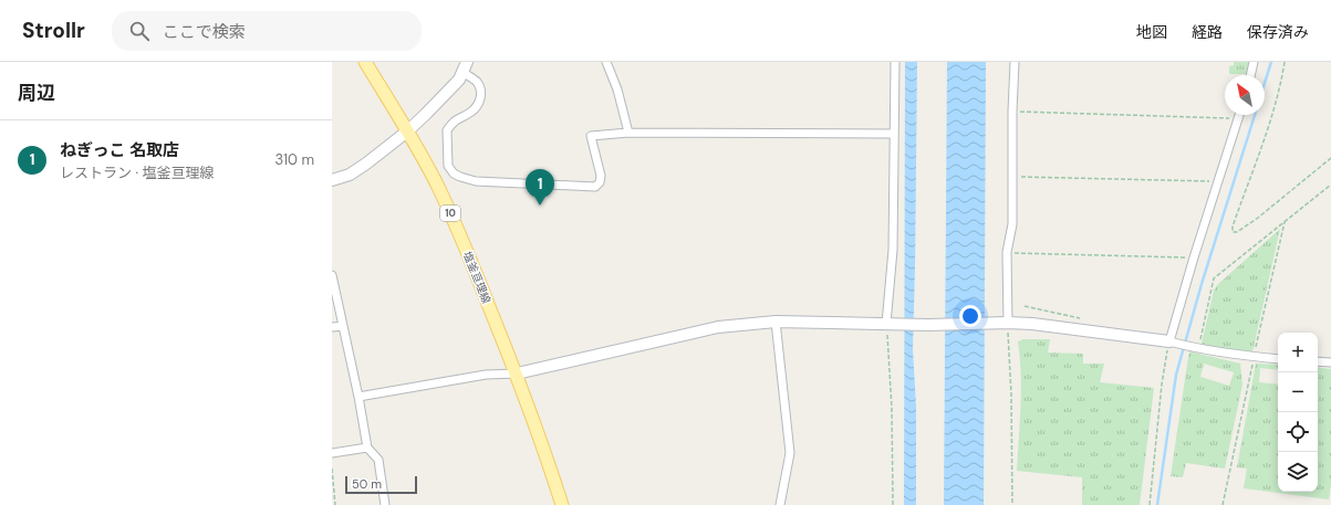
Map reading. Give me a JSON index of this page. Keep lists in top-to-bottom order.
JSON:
{
  "streets": {
    "main road": ["10", "塩釜亘理線"]
  },
  "scale_bar": "50 m",
  "north": "top left",
  "page": {
    "header": "Strollr",
    "search": "ここで検索",
    "nav": ["地図", "経路", "保存済み"],
    "heading": "周辺",
    "list": [
      {
        "mark": "1",
        "name": "ねぎっこ 名取店",
        "note": "レストラン · 塩釜亘理線",
        "value": "310 m"
      }
    ],
    "pins": "1",
    "map_buttons": ["+", "−"],
    "scale": "50 m"
  }
}
